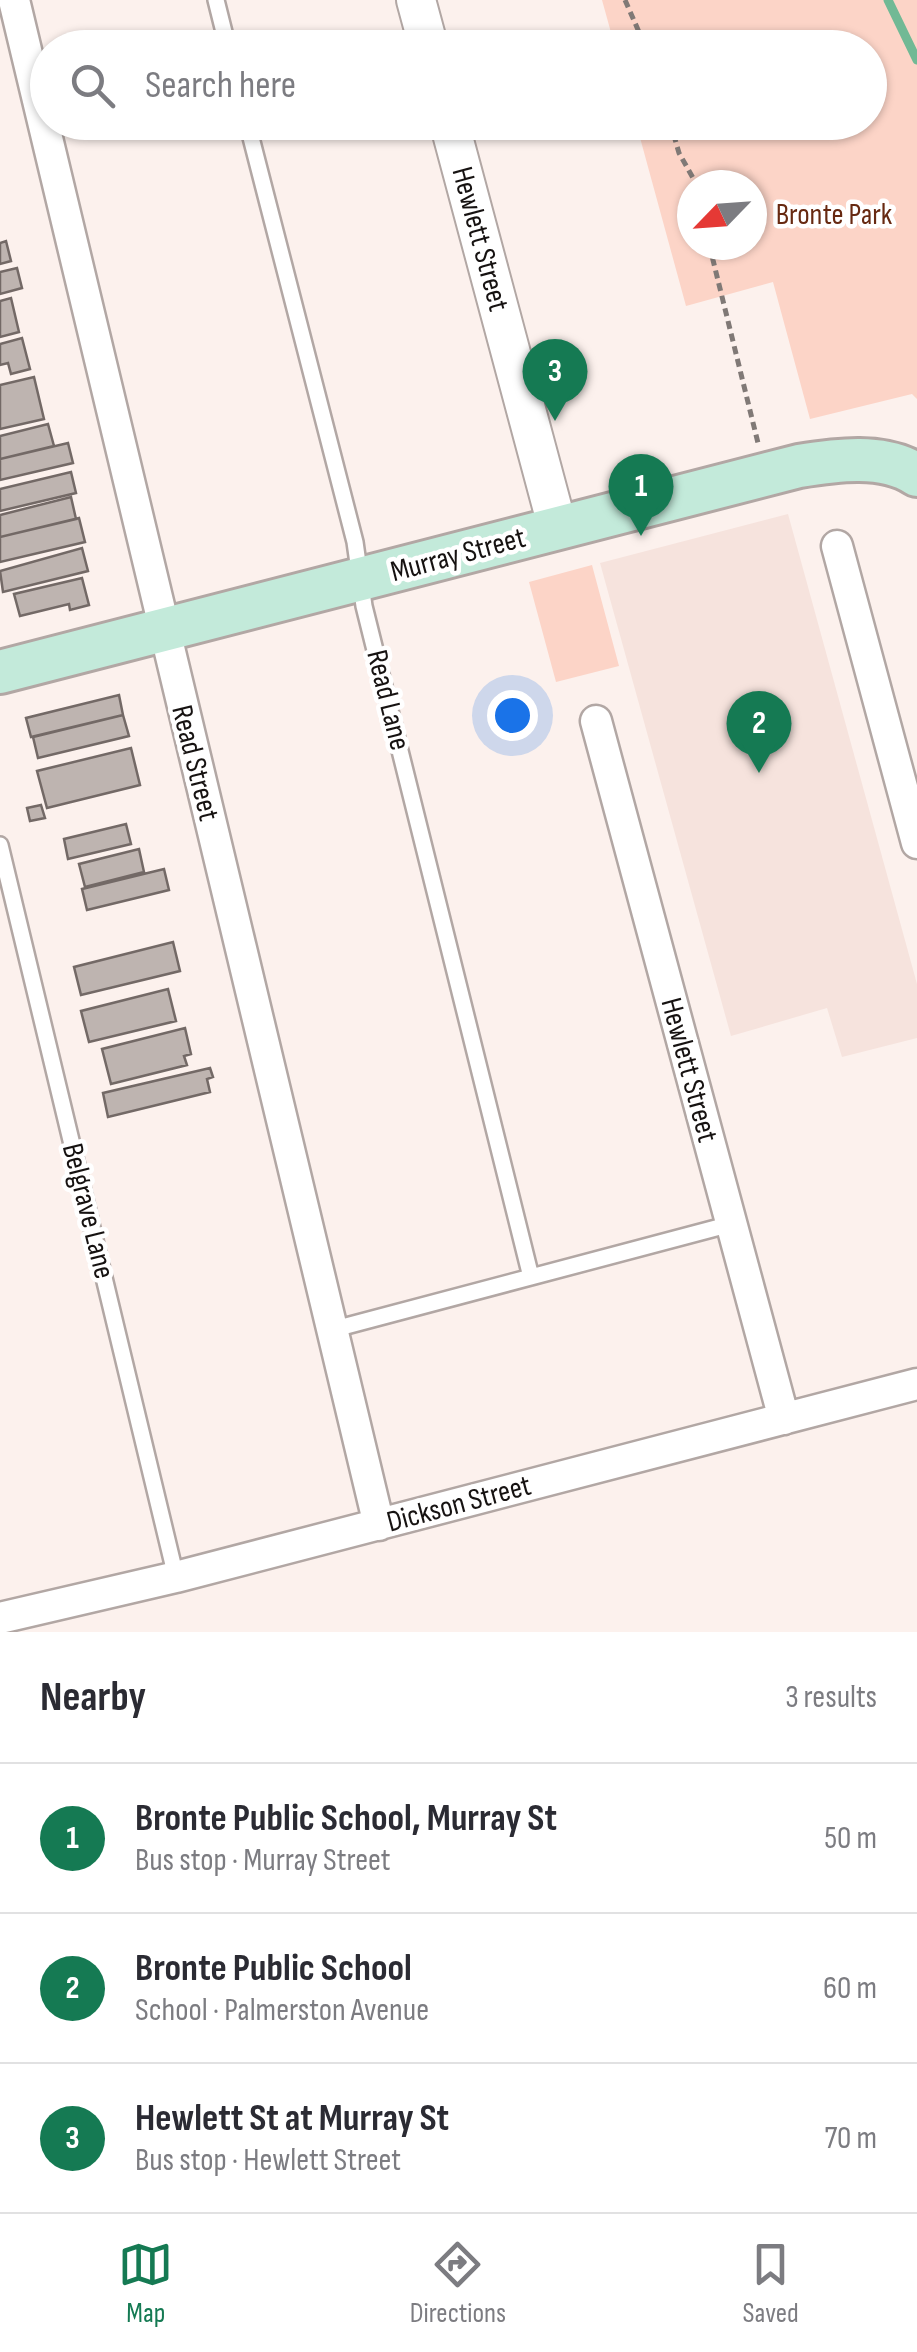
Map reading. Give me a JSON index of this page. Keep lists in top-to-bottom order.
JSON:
{
  "streets": {
    "main road": ["Murray Street"],
    "street": ["Hewlett Street", "Read Street", "Dickson Street"],
    "lane": ["Read Lane", "Belgrave Lane"]
  },
  "crossings": [
    ["Hewlett Street", "Murray Street"],
    ["Hewlett Street", "Dickson Street"],
    ["Murray Street", "Read Lane"],
    ["Murray Street", "Read Street"],
    ["Read Street", "Dickson Street"],
    ["Belgrave Lane", "Dickson Street"]
  ],
  "parks": ["Bronte Park"],
  "north": "bottom left",
  "page": {
    "search": "Search here",
    "pins": ["3", "1", "2"],
    "heading": ["Nearby", "3 results"],
    "list": [
      {
        "mark": "1",
        "name": "Bronte Public School, Murray St",
        "note": "Bus stop · Murray Street",
        "value": "50 m"
      },
      {
        "mark": "2",
        "name": "Bronte Public School",
        "note": "School · Palmerston Avenue",
        "value": "60 m"
      },
      {
        "mark": "3",
        "name": "Hewlett St at Murray St",
        "note": "Bus stop · Hewlett Street",
        "value": "70 m"
      }
    ],
    "nav": ["Map", "Directions", "Saved"]
  }
}
